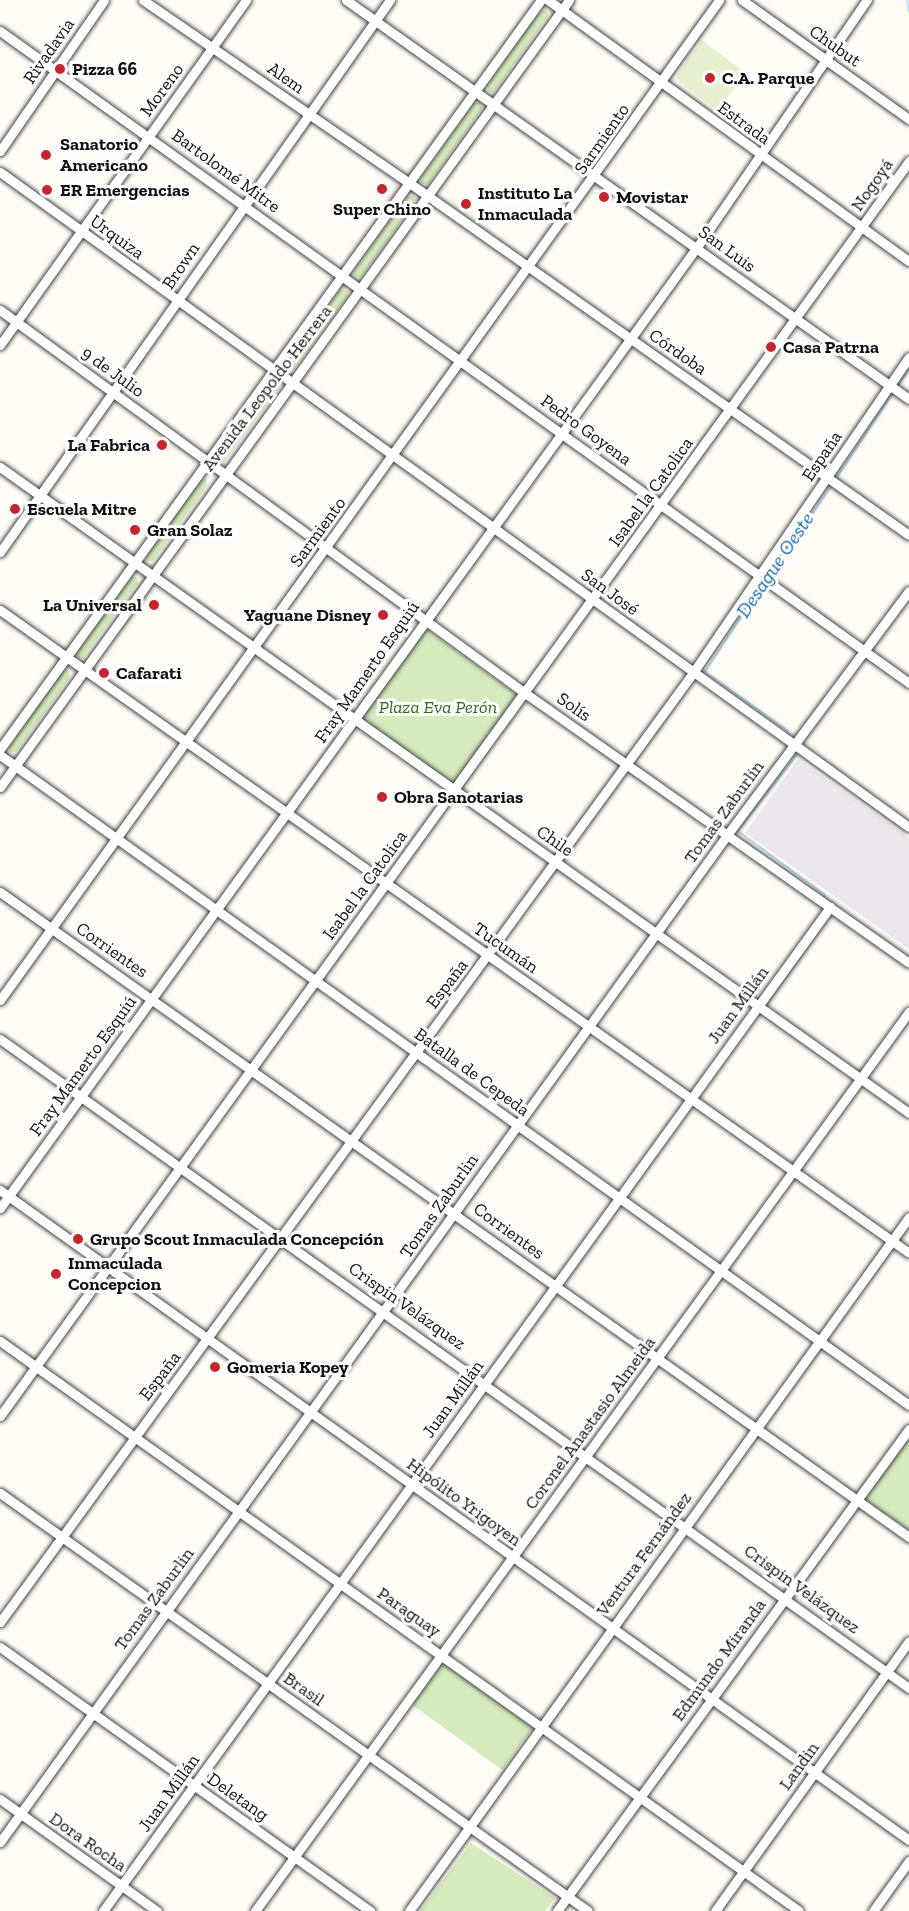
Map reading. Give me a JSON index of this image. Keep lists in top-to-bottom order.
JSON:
{
  "streets": {
    "street": [
      "Chubut",
      "Rivadavia",
      "Alem",
      "Moreno",
      "Estrada",
      "Sarmiento",
      "Bartolomé Mitre",
      "Nogoyá",
      "Urquiza",
      "San Luis",
      "Brown",
      "Córdoba",
      "9 de Julio",
      "Avenida Leopoldo Herrera",
      "Pedro Goyena",
      "España",
      "Isabel la Catolica",
      "San José",
      "Fray Mamerto Esquiú",
      "Solís",
      "Tomas Zaburlin",
      "Chile",
      "Tucumán",
      "Corrientes",
      "Juan Millán",
      "Batalla de Cepeda",
      "Crispin Velázquez",
      "Coronel Anastasio Almeida",
      "Hipólito Yrigoyen",
      "Ventura Fernández",
      "Paraguay",
      "Edmundo Miranda",
      "Brasil",
      "Landin",
      "Deletang",
      "Dora Rocha"
    ]
  },
  "crossings": [
    ["Chubut", "Fray Mamerto Esquiú"],
    ["Rivadavia", "Bartolomé Mitre"],
    ["Alem", "Moreno"],
    ["Alem", "Brown"],
    ["Alem", "Córdoba"],
    ["Alem", "Avenida Leopoldo Herrera"],
    ["Moreno", "Bartolomé Mitre"],
    ["Moreno", "Urquiza"],
    ["Moreno", "9 de Julio"],
    ["Estrada", "Sarmiento"],
    ["Estrada", "Nogoyá"],
    ["Estrada", "Avenida Leopoldo Herrera"],
    ["Estrada", "Isabel la Catolica"],
    ["Estrada", "Fray Mamerto Esquiú"],
    ["Sarmiento", "San Luis"],
    ["Sarmiento", "Córdoba"],
    ["Sarmiento", "Pedro Goyena"],
    ["Sarmiento", "San José"],
    ["Sarmiento", "Solís"],
    ["Sarmiento", "Chile"],
    ["Sarmiento", "Tucumán"],
    ["Sarmiento", "Corrientes"],
    ["Sarmiento", "Batalla de Cepeda"],
    ["Bartolomé Mitre", "Brown"],
    ["Bartolomé Mitre", "Avenida Leopoldo Herrera"],
    ["Bartolomé Mitre", "Pedro Goyena"],
    ["Nogoyá", "Isabel la Catolica"],
    ["Urquiza", "Brown"],
    ["Urquiza", "Avenida Leopoldo Herrera"],
    ["Urquiza", "San José"],
    ["San Luis", "Brown"],
    ["San Luis", "Avenida Leopoldo Herrera"],
    ["San Luis", "España"],
    ["San Luis", "Isabel la Catolica"],
    ["San Luis", "Fray Mamerto Esquiú"],
    ["Brown", "9 de Julio"],
    ["Brown", "Chile"],
    ["Córdoba", "Avenida Leopoldo Herrera"],
    ["Córdoba", "España"],
    ["Córdoba", "Isabel la Catolica"],
    ["Córdoba", "Fray Mamerto Esquiú"],
    ["9 de Julio", "Avenida Leopoldo Herrera"],
    ["9 de Julio", "Solís"],
    ["Avenida Leopoldo Herrera", "Pedro Goyena"],
    ["Avenida Leopoldo Herrera", "San José"],
    ["Avenida Leopoldo Herrera", "Solís"],
    ["Avenida Leopoldo Herrera", "Chile"],
    ["Avenida Leopoldo Herrera", "Tucumán"],
    ["Avenida Leopoldo Herrera", "Batalla de Cepeda"],
    ["Pedro Goyena", "España"],
    ["Pedro Goyena", "Isabel la Catolica"],
    ["Pedro Goyena", "Fray Mamerto Esquiú"],
    ["Pedro Goyena", "Tomas Zaburlin"],
    ["España", "San José"],
    ["España", "Solís"],
    ["España", "Chile"],
    ["España", "Tucumán"],
    ["España", "Corrientes"],
    ["España", "Batalla de Cepeda"],
    ["España", "Crispin Velázquez"],
    ["España", "Hipólito Yrigoyen"],
    ["España", "Paraguay"],
    ["España", "Brasil"],
    ["Isabel la Catolica", "San José"],
    ["Isabel la Catolica", "Solís"],
    ["Isabel la Catolica", "Chile"],
    ["Isabel la Catolica", "Tucumán"],
    ["Isabel la Catolica", "Corrientes"],
    ["Isabel la Catolica", "Batalla de Cepeda"],
    ["Isabel la Catolica", "Crispin Velázquez"],
    ["Isabel la Catolica", "Hipólito Yrigoyen"],
    ["Isabel la Catolica", "Paraguay"],
    ["San José", "Fray Mamerto Esquiú"],
    ["San José", "Tomas Zaburlin"],
    ["Fray Mamerto Esquiú", "Solís"],
    ["Fray Mamerto Esquiú", "Chile"],
    ["Fray Mamerto Esquiú", "Tucumán"],
    ["Fray Mamerto Esquiú", "Corrientes"],
    ["Fray Mamerto Esquiú", "Batalla de Cepeda"],
    ["Fray Mamerto Esquiú", "Crispin Velázquez"],
    ["Fray Mamerto Esquiú", "Hipólito Yrigoyen"],
    ["Solís", "Tomas Zaburlin"],
    ["Solís", "Juan Millán"],
    ["Tomas Zaburlin", "Chile"],
    ["Tomas Zaburlin", "Tucumán"],
    ["Tomas Zaburlin", "Corrientes"],
    ["Tomas Zaburlin", "Batalla de Cepeda"],
    ["Tomas Zaburlin", "Crispin Velázquez"],
    ["Tomas Zaburlin", "Hipólito Yrigoyen"],
    ["Tomas Zaburlin", "Paraguay"],
    ["Tomas Zaburlin", "Brasil"],
    ["Tomas Zaburlin", "Deletang"],
    ["Tomas Zaburlin", "Dora Rocha"],
    ["Chile", "Juan Millán"],
    ["Chile", "Coronel Anastasio Almeida"],
    ["Tucumán", "Juan Millán"],
    ["Tucumán", "Coronel Anastasio Almeida"],
    ["Tucumán", "Ventura Fernández"],
    ["Corrientes", "Juan Millán"],
    ["Corrientes", "Coronel Anastasio Almeida"],
    ["Corrientes", "Ventura Fernández"],
    ["Corrientes", "Edmundo Miranda"],
    ["Juan Millán", "Batalla de Cepeda"],
    ["Juan Millán", "Crispin Velázquez"],
    ["Juan Millán", "Hipólito Yrigoyen"],
    ["Juan Millán", "Paraguay"],
    ["Juan Millán", "Brasil"],
    ["Juan Millán", "Deletang"],
    ["Juan Millán", "Dora Rocha"],
    ["Batalla de Cepeda", "Coronel Anastasio Almeida"],
    ["Batalla de Cepeda", "Ventura Fernández"],
    ["Crispin Velázquez", "Coronel Anastasio Almeida"],
    ["Crispin Velázquez", "Ventura Fernández"],
    ["Crispin Velázquez", "Edmundo Miranda"],
    ["Crispin Velázquez", "Landin"],
    ["Coronel Anastasio Almeida", "Hipólito Yrigoyen"],
    ["Coronel Anastasio Almeida", "Paraguay"],
    ["Coronel Anastasio Almeida", "Brasil"],
    ["Coronel Anastasio Almeida", "Deletang"],
    ["Hipólito Yrigoyen", "Ventura Fernández"],
    ["Hipólito Yrigoyen", "Edmundo Miranda"],
    ["Hipólito Yrigoyen", "Landin"],
    ["Ventura Fernández", "Paraguay"],
    ["Ventura Fernández", "Brasil"],
    ["Paraguay", "Edmundo Miranda"],
    ["Paraguay", "Landin"],
    ["Edmundo Miranda", "Brasil"]
  ],
  "water": ["Desague Oeste"],
  "parks": ["Plaza Eva Perón"],
  "places": [
    "Pizza 66",
    "C.A. Parque",
    "Sanatorio Americano",
    "Super Chino",
    "ER Emergencias",
    "Movistar",
    "Instituto La Inmaculada",
    "Casa Patrna",
    "La Fabrica",
    "Escuela Mitre",
    "Gran Solaz",
    "La Universal",
    "Yaguane Disney",
    "Cafarati",
    "Obra Sanotarias",
    "Grupo Scout Inmaculada Concepción",
    "Inmaculada Concepcion",
    "Gomeria Kopey"
  ]
}
